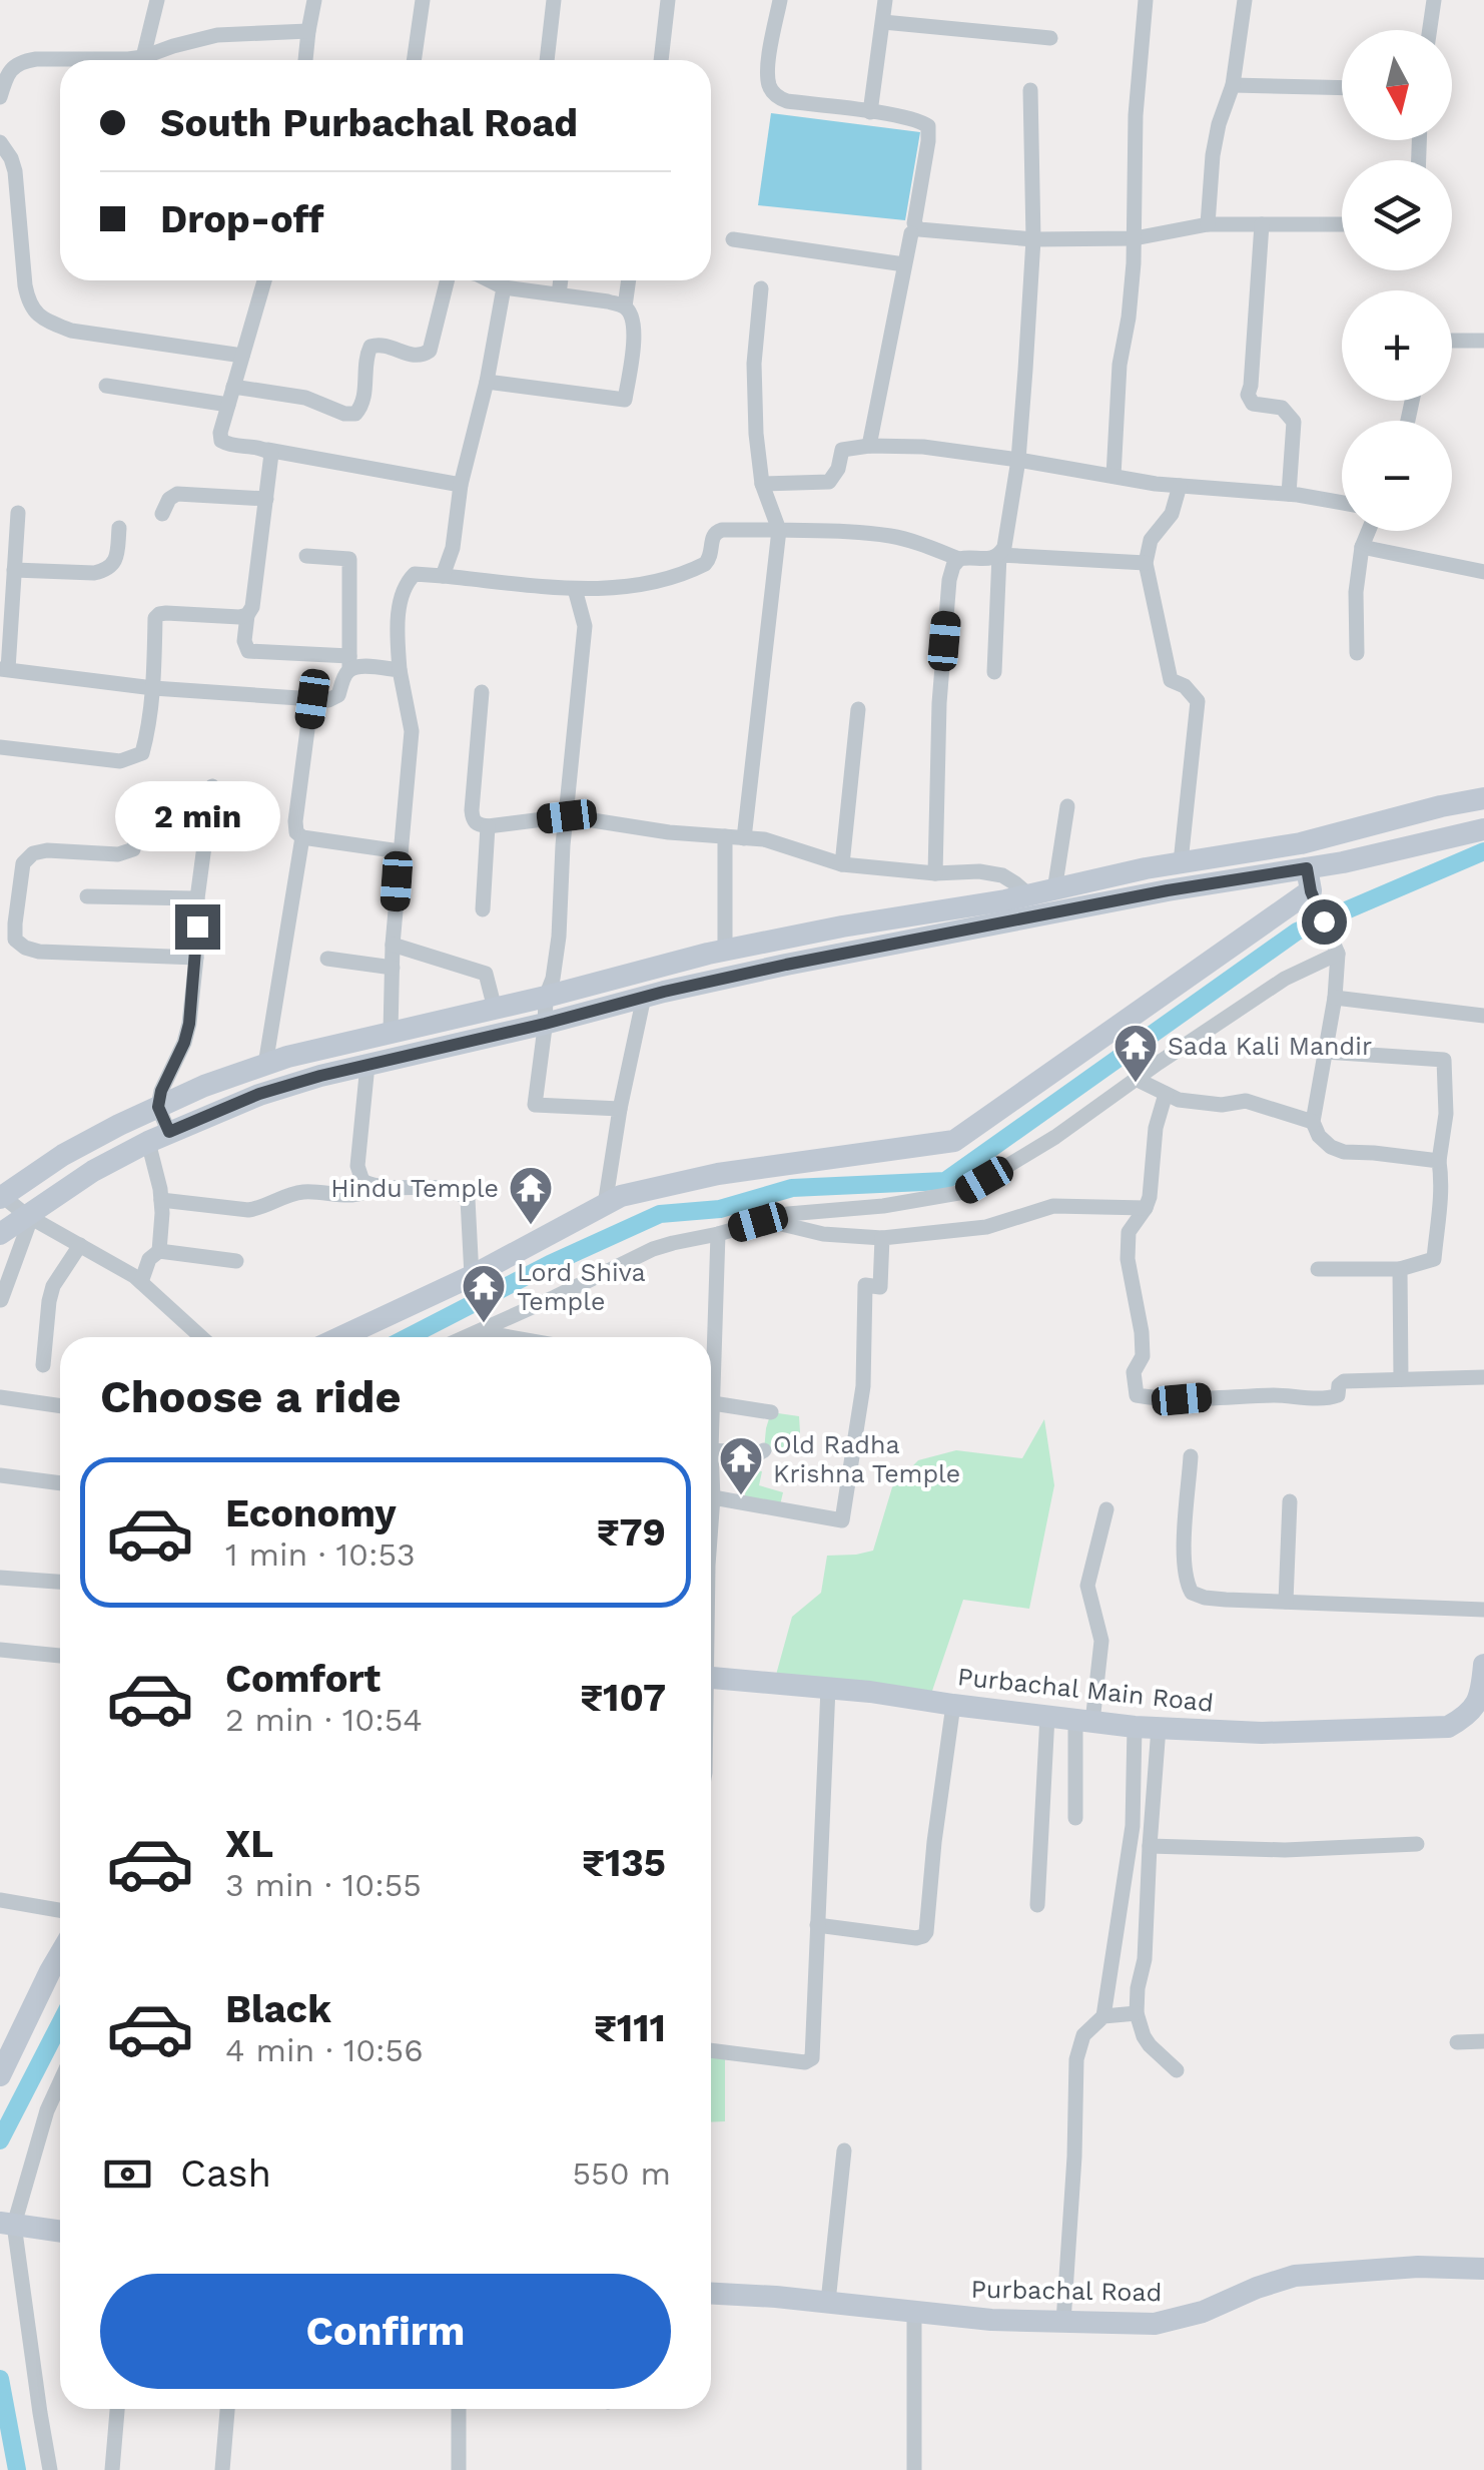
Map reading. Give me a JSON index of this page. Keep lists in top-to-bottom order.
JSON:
{
  "streets": {
    "main road": ["Purbachal Main Road", "Purbachal Road"]
  },
  "places": {
    "temple": [
      "Sada Kali Mandir",
      "Hindu Temple",
      "Lord Shiva Temple",
      "Old Radha Krishna Temple"
    ]
  },
  "north": "bottom",
  "page": {
    "map_buttons": ["+", "−"],
    "banner": ["South Purbachal Road", "Drop-off"],
    "bubble": "2 min",
    "heading": "Choose a ride",
    "list": [
      {
        "name": "Economy",
        "note": "1 min · 10:53",
        "value": "₹79"
      },
      {
        "name": "Comfort",
        "note": "2 min · 10:54",
        "value": "₹107"
      },
      {
        "name": "XL",
        "note": "3 min · 10:55",
        "value": "₹135"
      },
      {
        "name": "Black",
        "note": "4 min · 10:56",
        "value": "₹111"
      }
    ],
    "pay": ["Cash", "550 m"],
    "buttons": "Confirm"
  }
}
